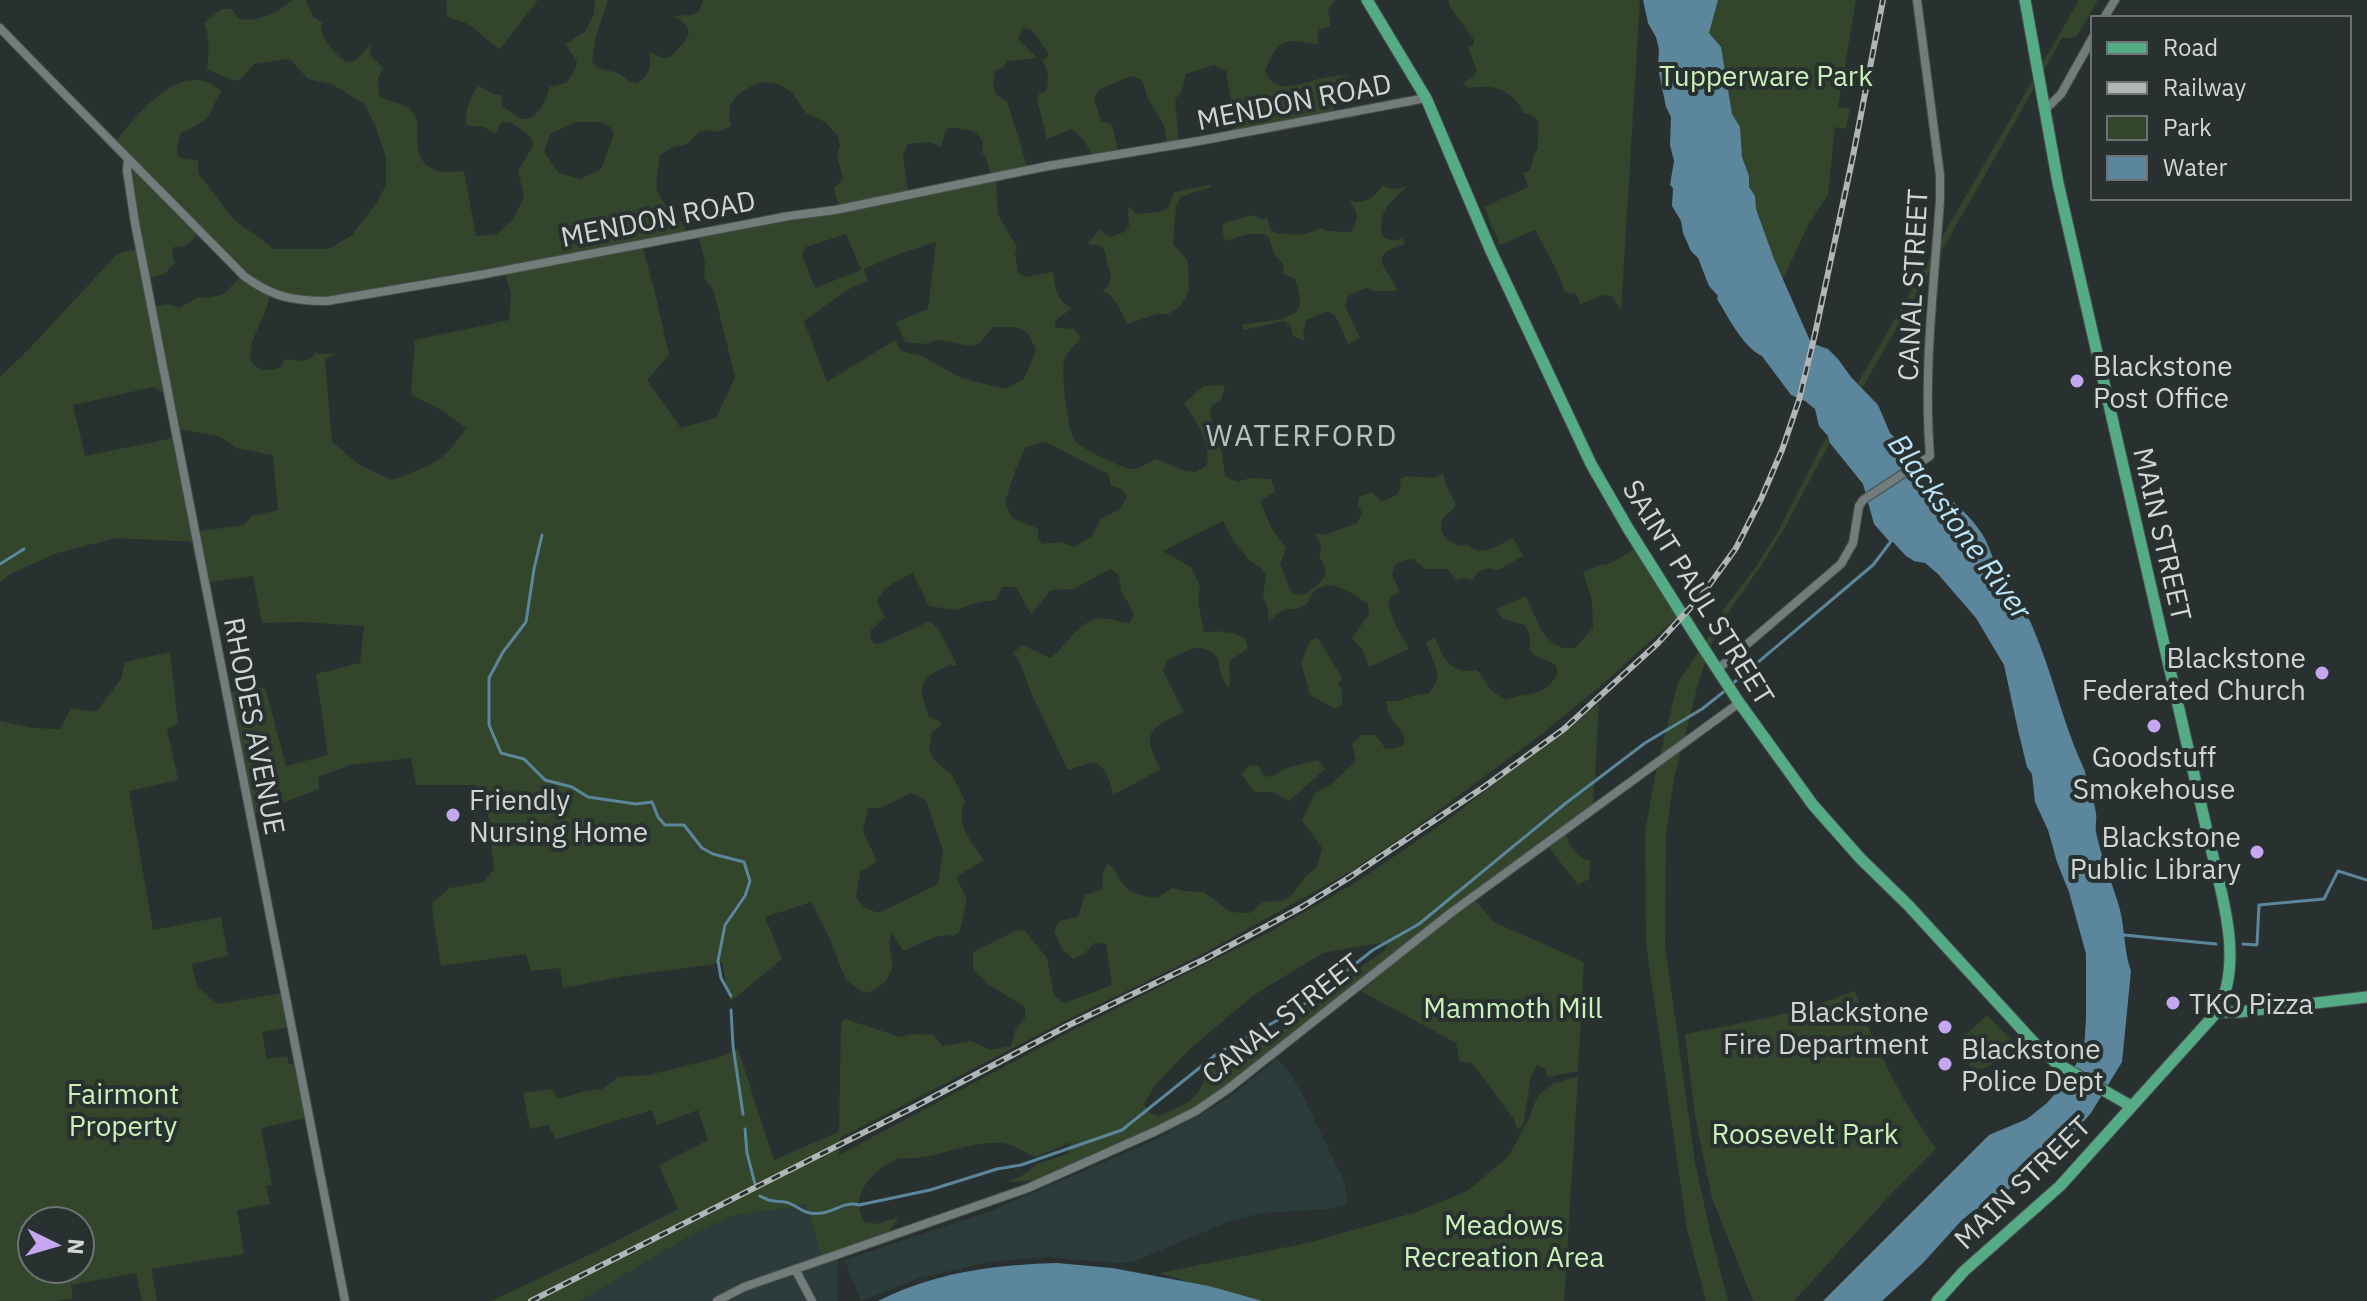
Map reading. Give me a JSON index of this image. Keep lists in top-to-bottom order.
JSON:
{
  "streets": {
    "main road": ["MAIN STREET", "SAINT PAUL STREET"],
    "street": ["MENDON ROAD", "CANAL STREET", "RHODES AVENUE"]
  },
  "crossings": [
    ["MENDON ROAD", "SAINT PAUL STREET"],
    ["MENDON ROAD", "RHODES AVENUE"],
    ["CANAL STREET", "SAINT PAUL STREET"],
    ["MAIN STREET", "SAINT PAUL STREET"]
  ],
  "districts": ["WATERFORD"],
  "water": ["Blackstone River"],
  "parks": [
    "Tupperware Park",
    "Mammoth Mill",
    "Fairmont Property",
    "Roosevelt Park",
    "Meadows Recreation Area"
  ],
  "places": [
    "Blackstone Post Office",
    "Blackstone Federated Church",
    "Goodstuff Smokehouse",
    "Friendly Nursing Home",
    "Blackstone Public Library",
    "TKO Pizza",
    "Blackstone Fire Department",
    "Blackstone Police Dept"
  ],
  "legend": [
    "Road",
    "Railway",
    "Park",
    "Water"
  ],
  "north": "right"
}
